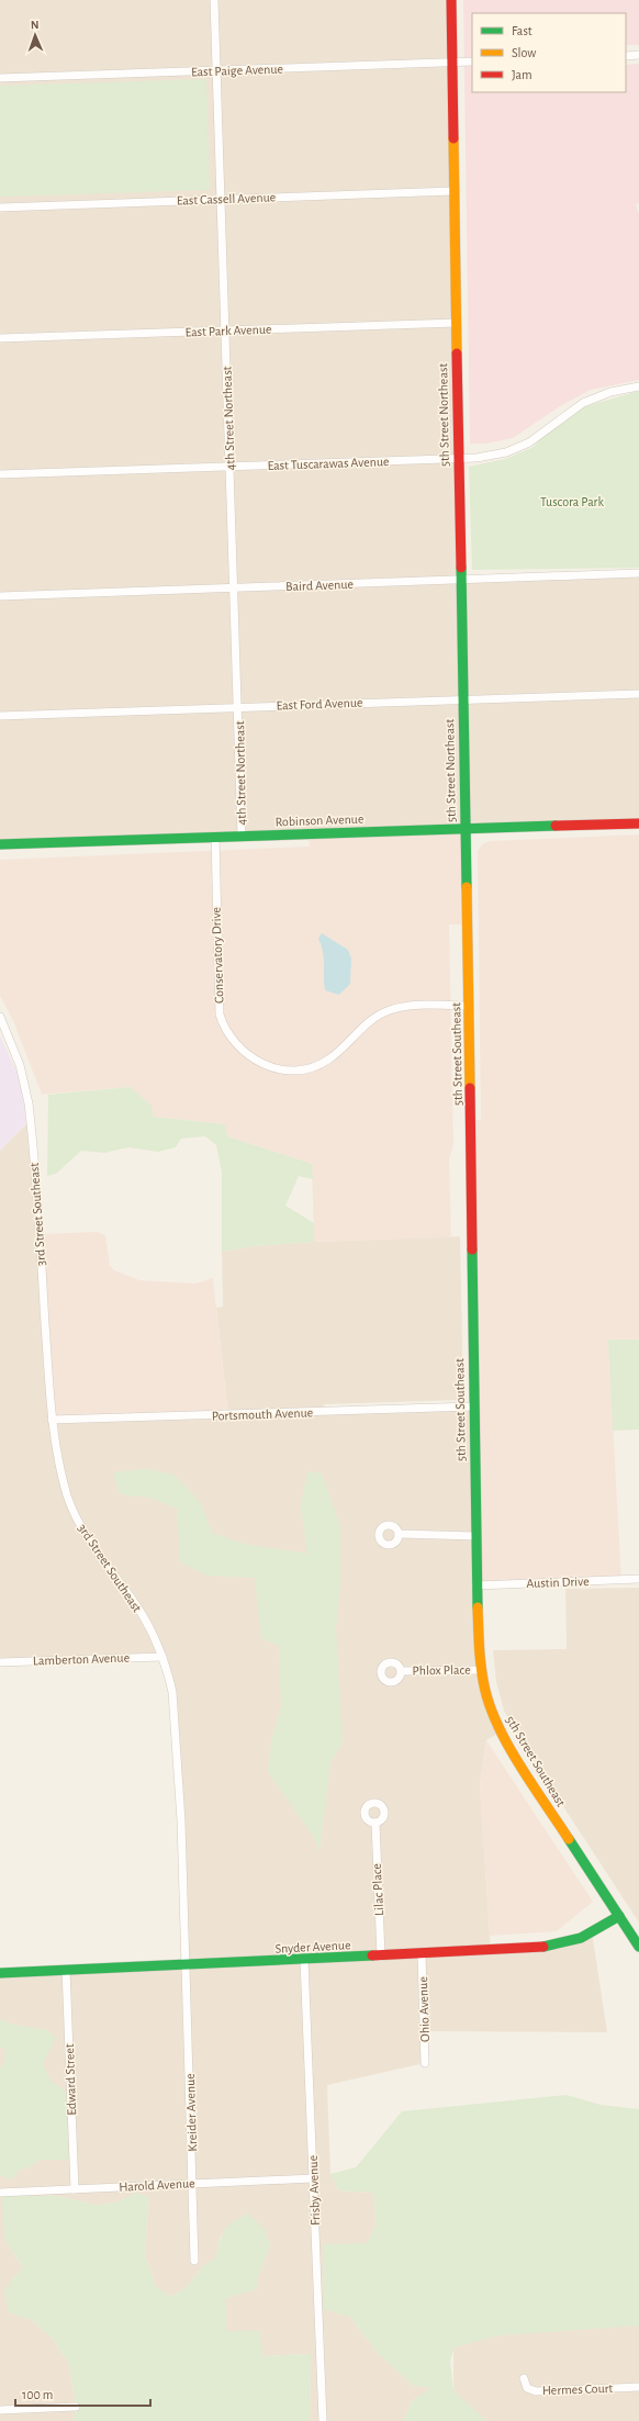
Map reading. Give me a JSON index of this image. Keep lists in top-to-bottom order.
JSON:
{
  "streets": {
    "main road": [
      "5th Street Northeast",
      "Robinson Avenue",
      "5th Street Southeast",
      "Snyder Avenue"
    ],
    "street": [
      "East Paige Avenue",
      "East Cassell Avenue",
      "East Park Avenue",
      "4th Street Northeast",
      "East Tuscarawas Avenue",
      "Baird Avenue",
      "East Ford Avenue",
      "Conservatory Drive",
      "3rd Street Southeast",
      "Portsmouth Avenue",
      "Austin Drive",
      "Lamberton Avenue",
      "Phlox Place",
      "Lilac Place",
      "Ohio Avenue",
      "Edward Street",
      "Kreider Avenue",
      "Harold Avenue",
      "Frisby Avenue",
      "Hermes Court"
    ]
  },
  "crossings": [
    ["East Paige Avenue", "5th Street Northeast"],
    ["East Paige Avenue", "4th Street Northeast"],
    ["East Cassell Avenue", "5th Street Northeast"],
    ["East Cassell Avenue", "4th Street Northeast"],
    ["East Park Avenue", "5th Street Northeast"],
    ["East Park Avenue", "4th Street Northeast"],
    ["5th Street Northeast", "East Tuscarawas Avenue"],
    ["5th Street Northeast", "Baird Avenue"],
    ["5th Street Northeast", "East Ford Avenue"],
    ["5th Street Northeast", "Robinson Avenue"],
    ["5th Street Northeast", "5th Street Southeast"],
    ["4th Street Northeast", "East Tuscarawas Avenue"],
    ["4th Street Northeast", "Baird Avenue"],
    ["4th Street Northeast", "East Ford Avenue"],
    ["4th Street Northeast", "Robinson Avenue"],
    ["Robinson Avenue", "Conservatory Drive"],
    ["Robinson Avenue", "5th Street Southeast"],
    ["Conservatory Drive", "5th Street Southeast"],
    ["5th Street Southeast", "Portsmouth Avenue"],
    ["5th Street Southeast", "Austin Drive"],
    ["5th Street Southeast", "Phlox Place"],
    ["5th Street Southeast", "Snyder Avenue"],
    ["3rd Street Southeast", "Portsmouth Avenue"],
    ["3rd Street Southeast", "Lamberton Avenue"],
    ["3rd Street Southeast", "Snyder Avenue"],
    ["3rd Street Southeast", "Kreider Avenue"],
    ["Lilac Place", "Snyder Avenue"],
    ["Snyder Avenue", "Ohio Avenue"],
    ["Snyder Avenue", "Edward Street"],
    ["Snyder Avenue", "Kreider Avenue"],
    ["Snyder Avenue", "Frisby Avenue"],
    ["Edward Street", "Harold Avenue"],
    ["Kreider Avenue", "Harold Avenue"],
    ["Harold Avenue", "Frisby Avenue"]
  ],
  "parks": ["Tuscora Park"],
  "legend": ["Fast", "Slow", "Jam"],
  "scale_bar": "100 m",
  "north": "top"
}
